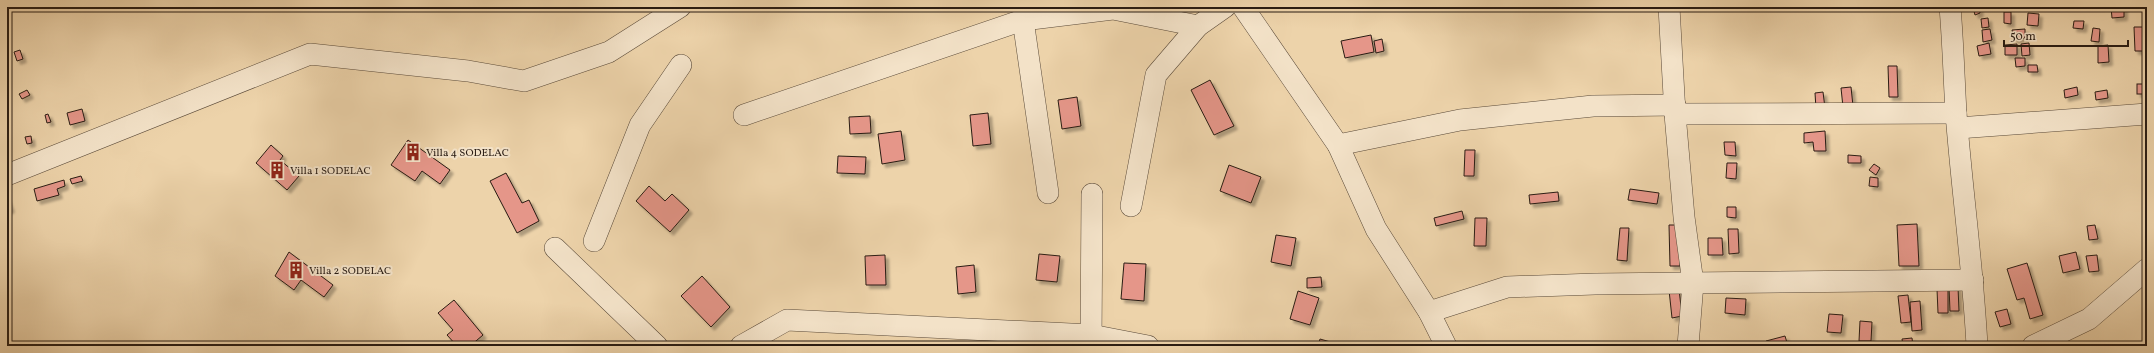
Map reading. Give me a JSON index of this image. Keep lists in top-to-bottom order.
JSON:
{
  "places": {
    "building": ["Villa 4 SODELAC", "Villa 1 SODELAC", "Villa 2 SODELAC"]
  },
  "scale_bar": "50 m"
}
